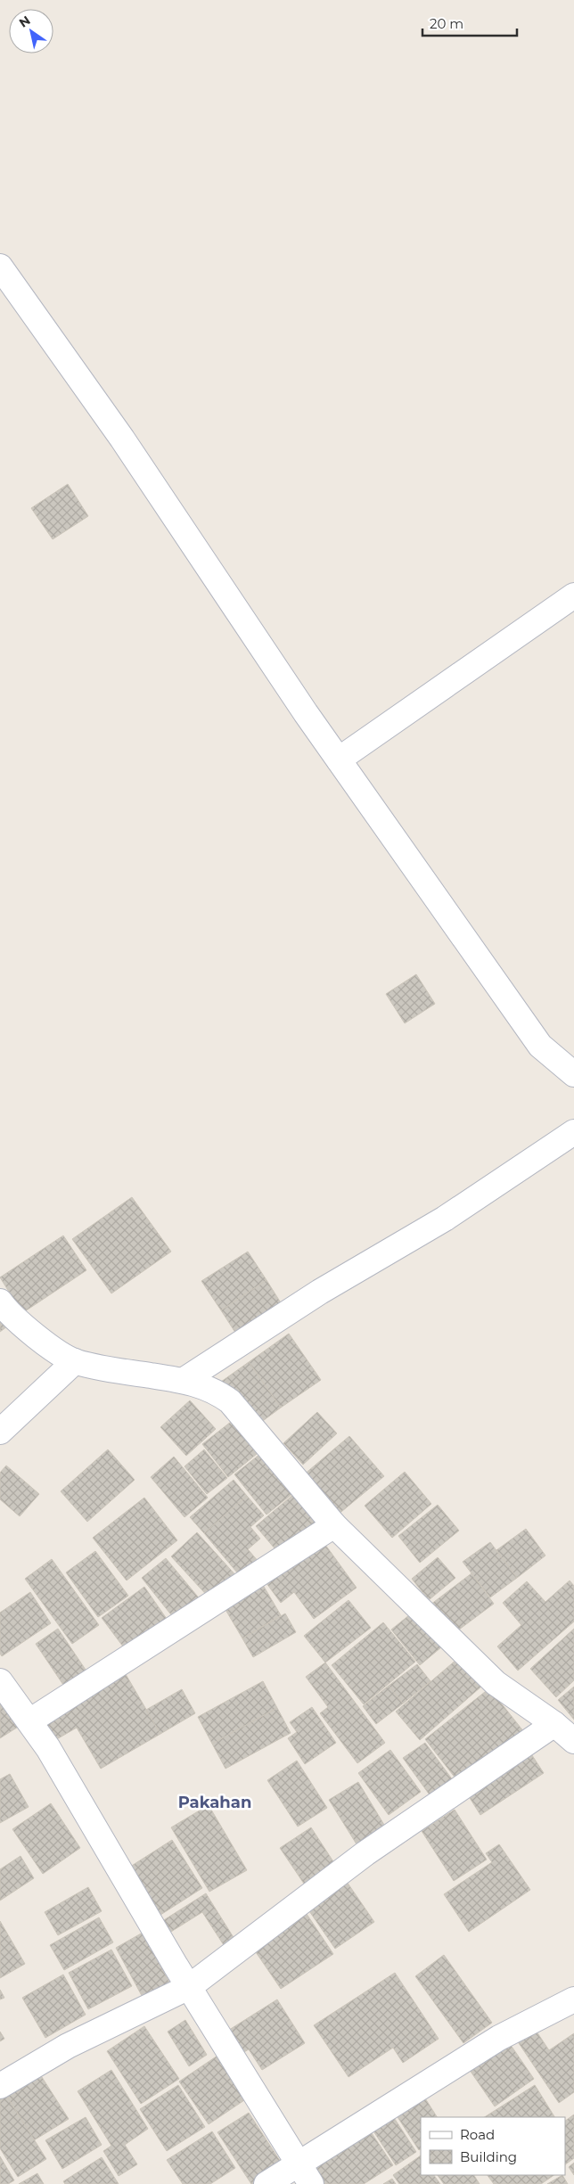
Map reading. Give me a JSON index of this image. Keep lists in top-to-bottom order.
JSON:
{
  "districts": ["Pakahan"],
  "legend": ["Road", "Building"],
  "scale_bar": "20 m",
  "north": "top left"
}
